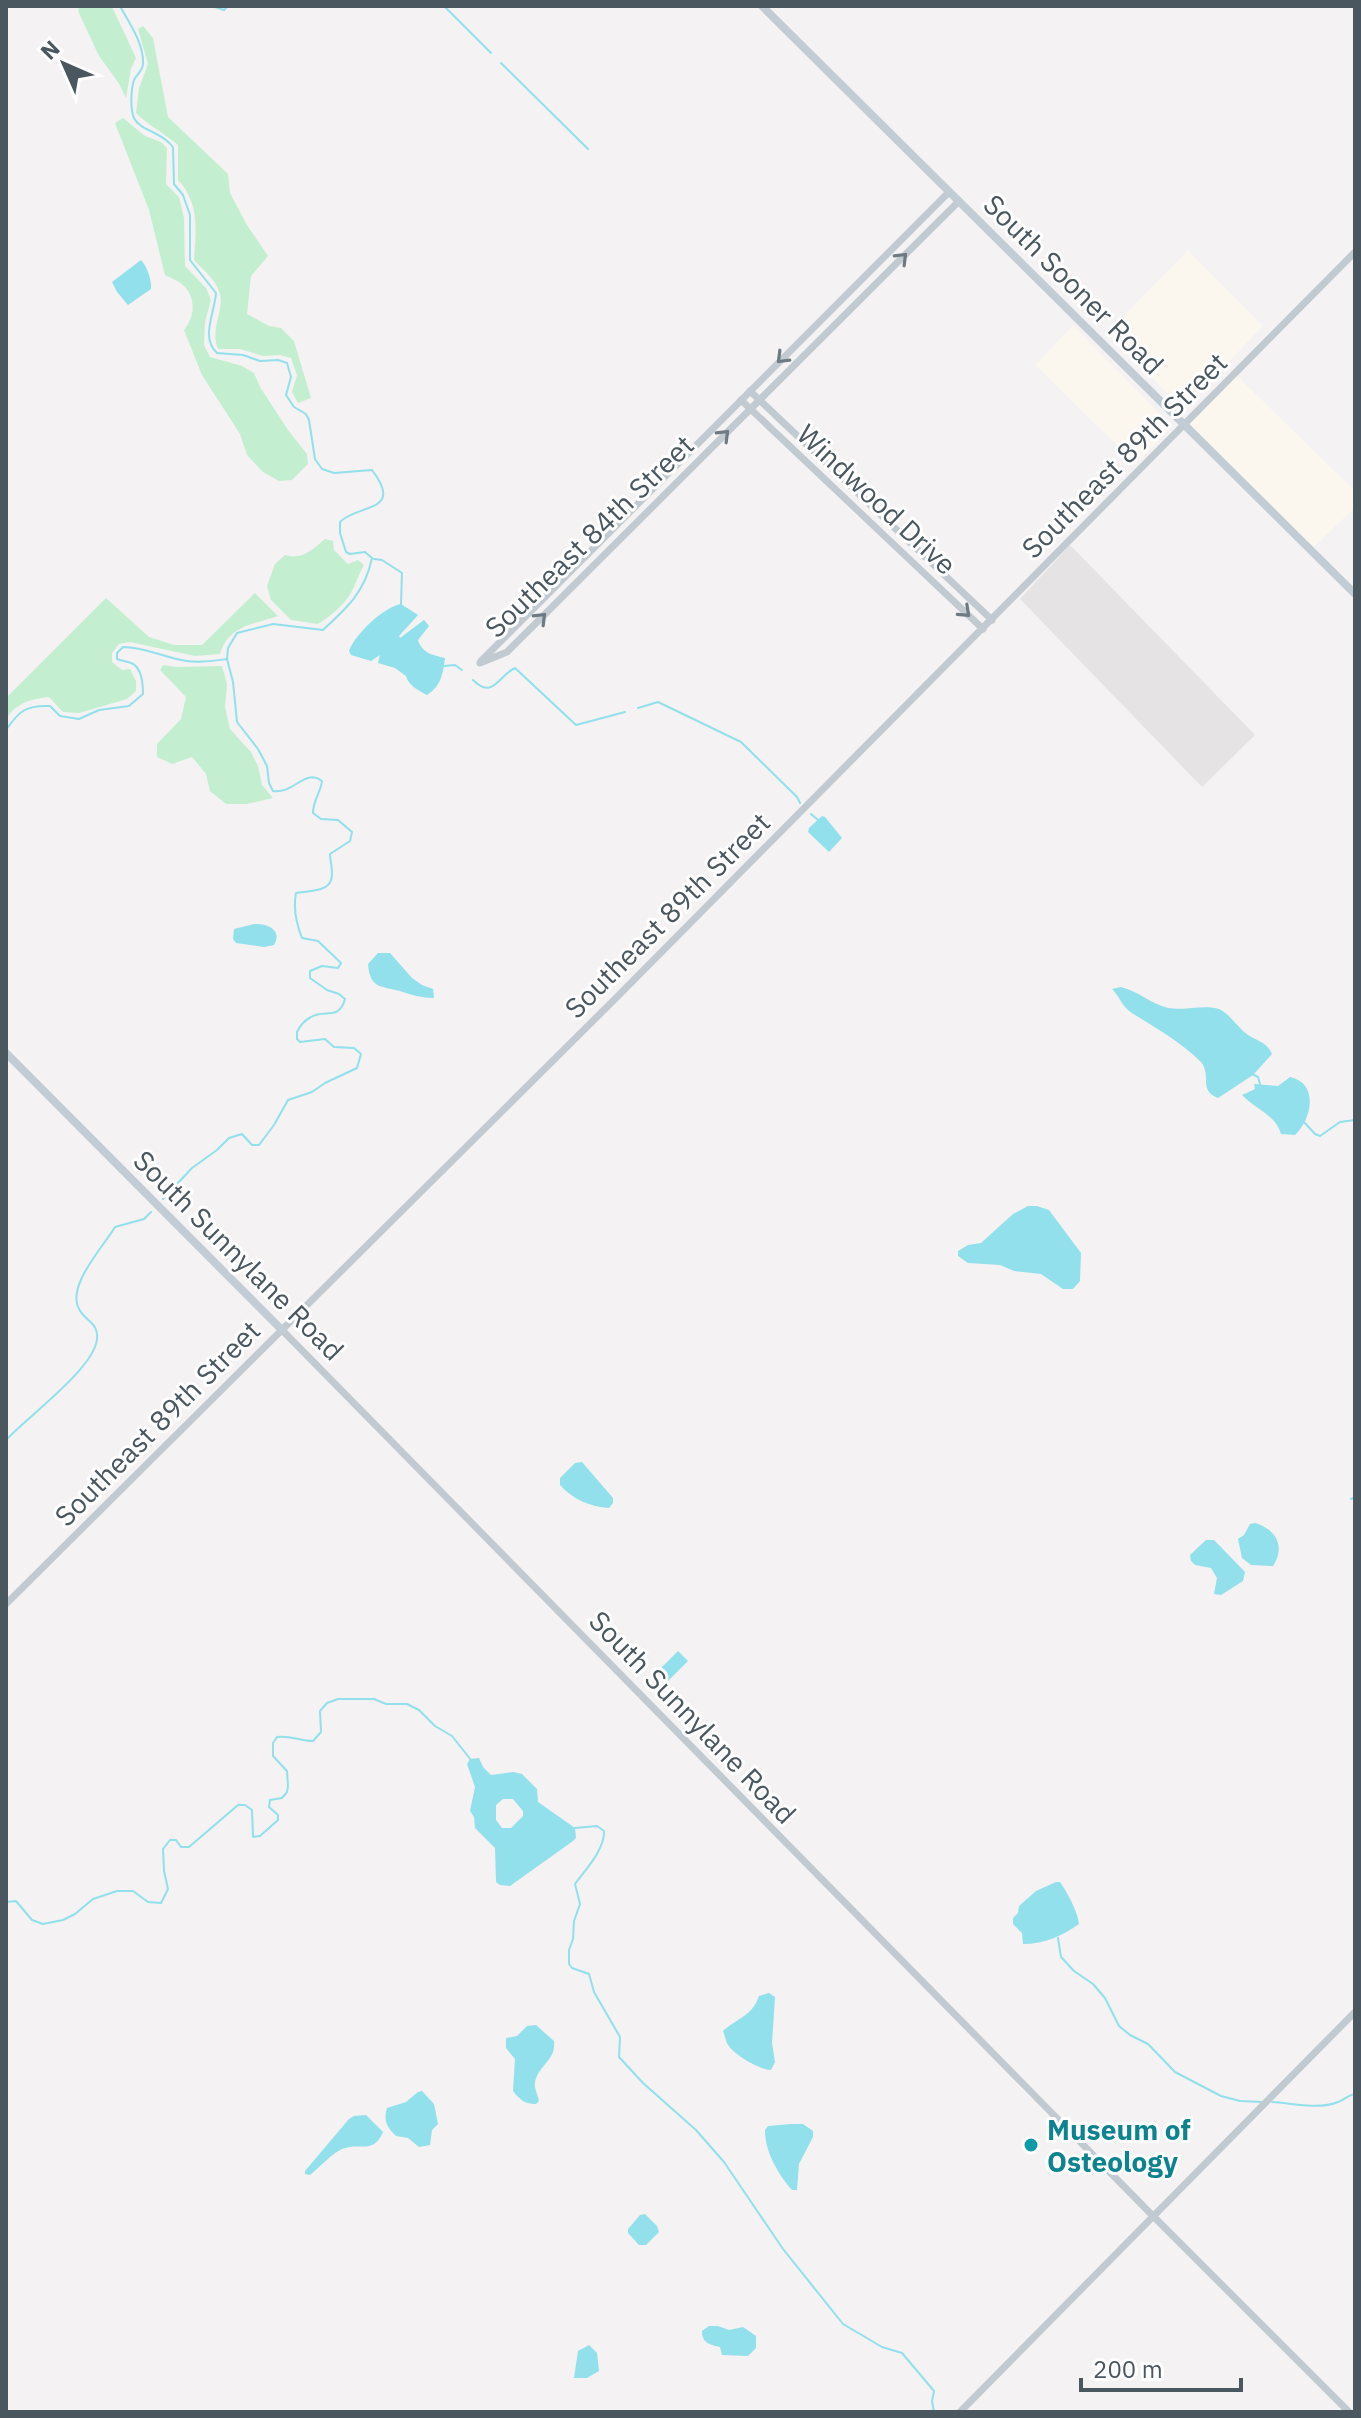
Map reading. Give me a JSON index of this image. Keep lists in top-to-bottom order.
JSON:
{
  "streets": {
    "main road": ["South Sooner Road", "South Sunnylane Road"],
    "street": ["Southeast 89th Street", "Windwood Drive", "Southeast 84th Street"]
  },
  "crossings": [
    ["South Sooner Road", "Southeast 89th Street"],
    ["South Sooner Road", "Southeast 84th Street"],
    ["Southeast 89th Street", "Windwood Drive"],
    ["Southeast 89th Street", "South Sunnylane Road"],
    ["Windwood Drive", "Southeast 84th Street"]
  ],
  "places": ["Museum of Osteology"],
  "scale_bar": "200 m",
  "north": "top left"
}
